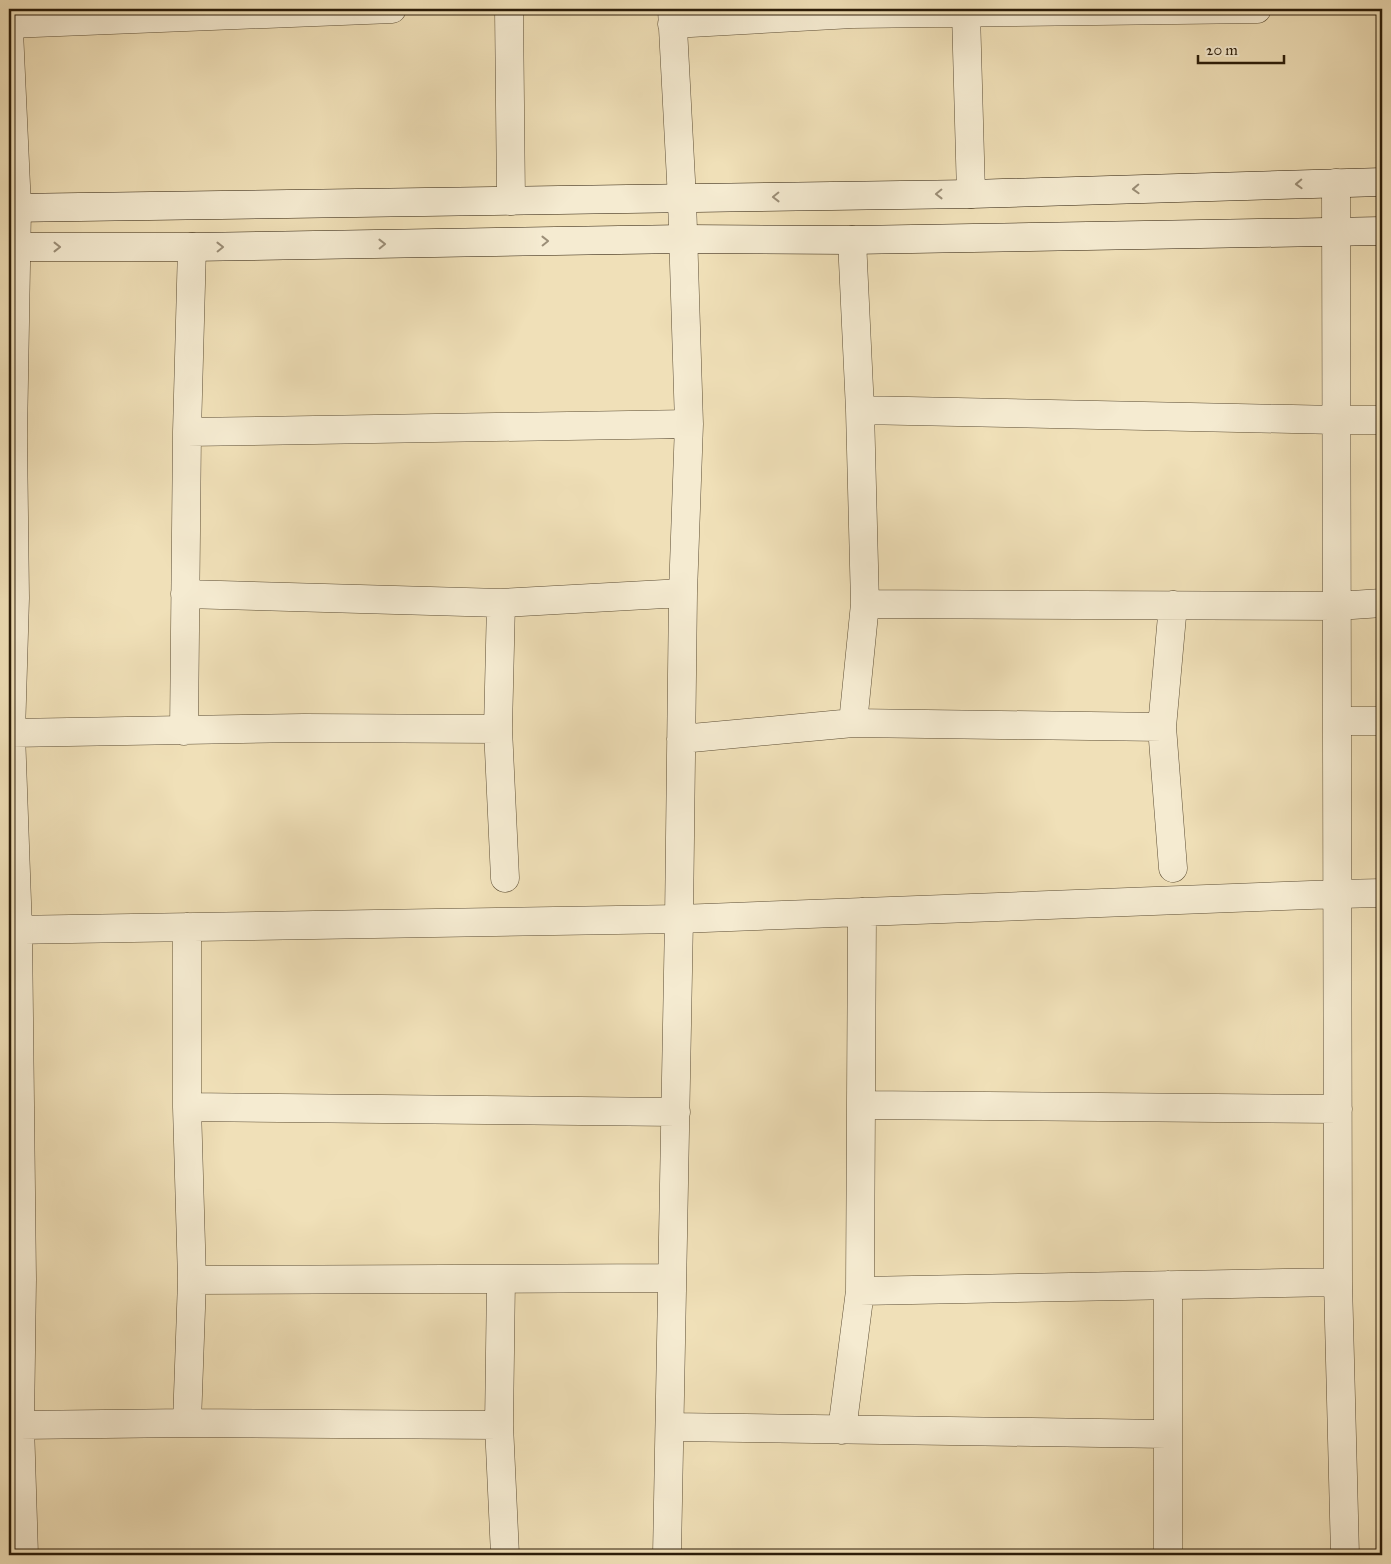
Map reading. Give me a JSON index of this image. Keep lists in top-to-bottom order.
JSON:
{
  "scale_bar": "20 m"
}
